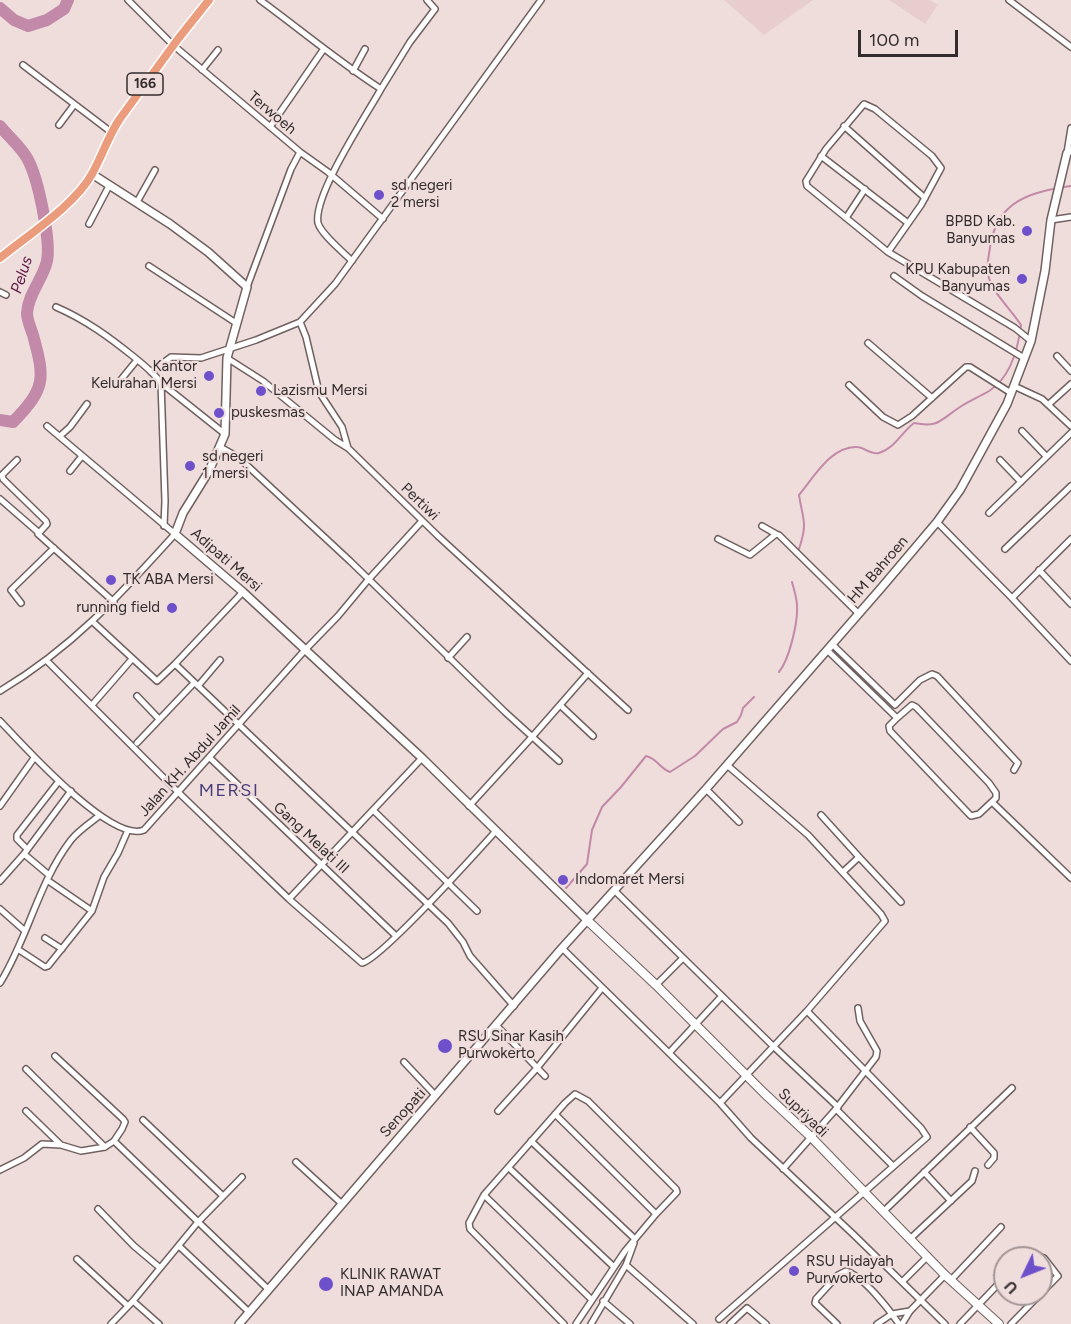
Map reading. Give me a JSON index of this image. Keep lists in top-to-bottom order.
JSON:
{
  "streets": {
    "main road": ["166", "Supriyadi"],
    "street": [
      "Terwoeh",
      "Pertiwi",
      "Adipati Mersi",
      "HM Bahroen",
      "Jalan KH. Abdul Jamil",
      "Gang Melati III",
      "Senopati"
    ]
  },
  "crossings": [
    ["166", "Terwoeh"],
    ["Terwoeh", "Adipati Mersi"],
    ["Pertiwi", "Adipati Mersi"],
    ["Pertiwi", "Jalan KH. Abdul Jamil"],
    ["Adipati Mersi", "HM Bahroen"],
    ["Adipati Mersi", "Jalan KH. Abdul Jamil"],
    ["Adipati Mersi", "Senopati"],
    ["Adipati Mersi", "Supriyadi"],
    ["HM Bahroen", "Senopati"],
    ["HM Bahroen", "Supriyadi"],
    ["Jalan KH. Abdul Jamil", "Gang Melati III"],
    ["Senopati", "Supriyadi"]
  ],
  "districts": ["MERSI"],
  "water": ["Pelus"],
  "places": [
    "sd negeri 2 mersi",
    "BPBD Kab. Banyumas",
    "KPU Kabupaten Banyumas",
    "Kantor Kelurahan Mersi",
    "Lazismu Mersi",
    "puskesmas",
    "sd negeri 1 mersi",
    "TK ABA Mersi",
    "running field",
    "Indomaret Mersi",
    "RSU Sinar Kasih Purwokerto",
    "RSU Hidayah Purwokerto",
    "KLINIK RAWAT INAP AMANDA"
  ],
  "scale_bar": "100 m",
  "north": "bottom left"
}
